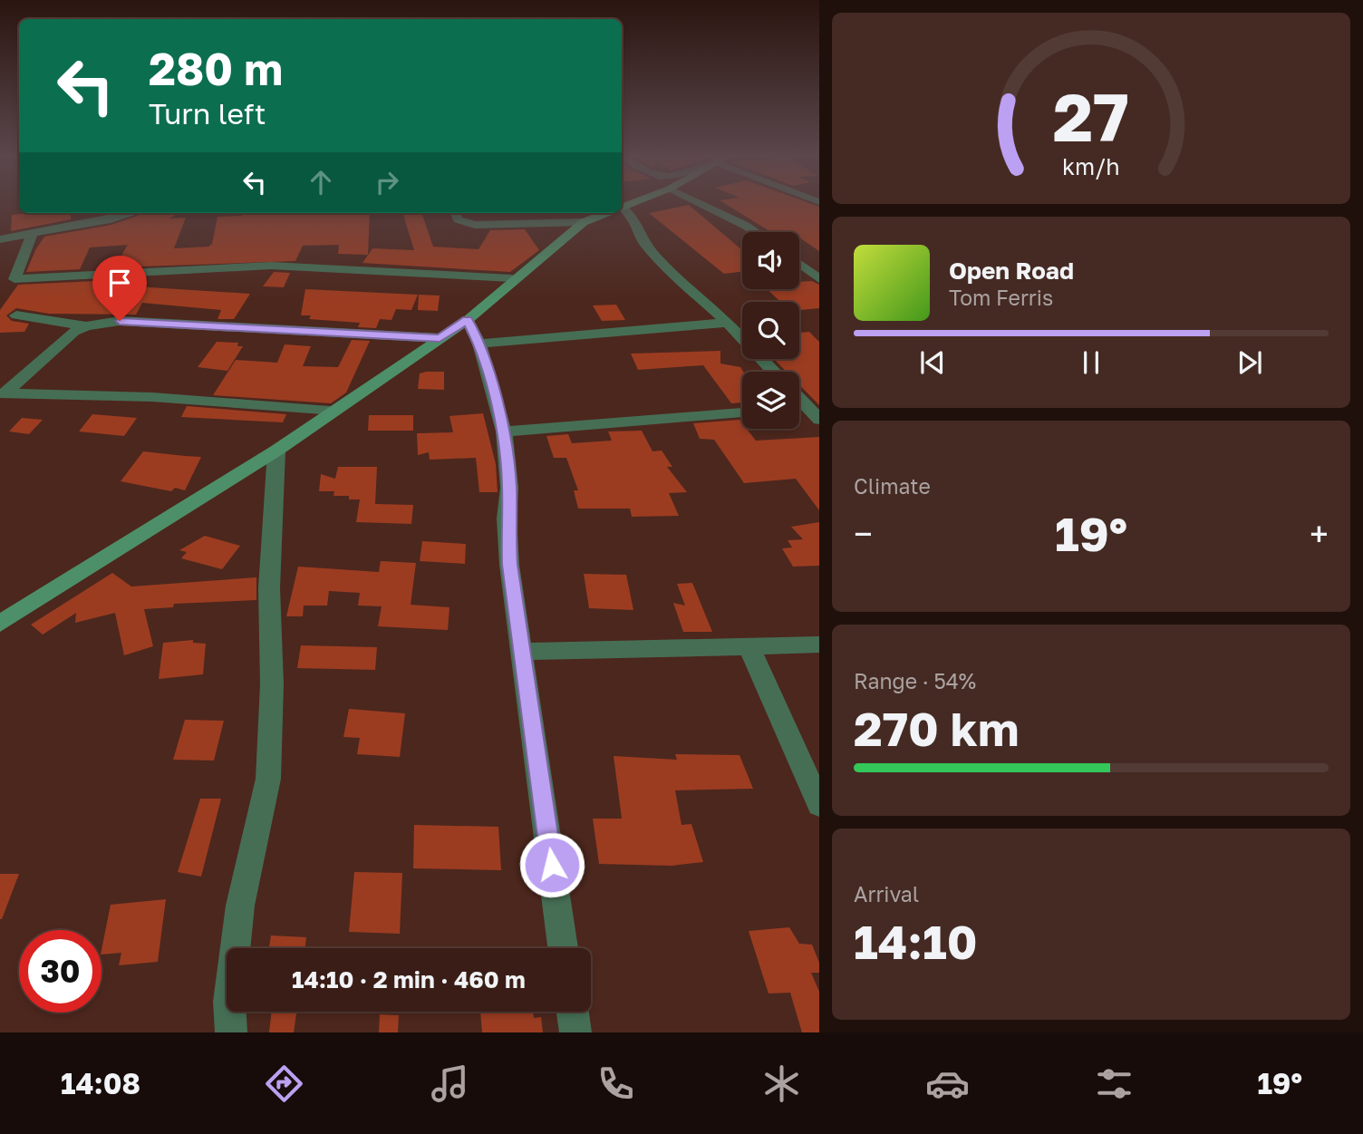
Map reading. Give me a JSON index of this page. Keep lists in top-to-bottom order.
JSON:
{
  "page": {
    "turn": ["280 m", "Turn left"],
    "song": ["Open Road", "Tom Ferris"],
    "tile": [
      "Climate",
      ["Range · 54%", "270 km"],
      ["Arrival", "14:10"]
    ],
    "heat": ["−", "19°", "+"],
    "limit": "30",
    "trip": "14:10 · 2 min · 460 m",
    "tabs": ["14:08", "19°"],
    "gauge": ["27", "km/h"]
  }
}
